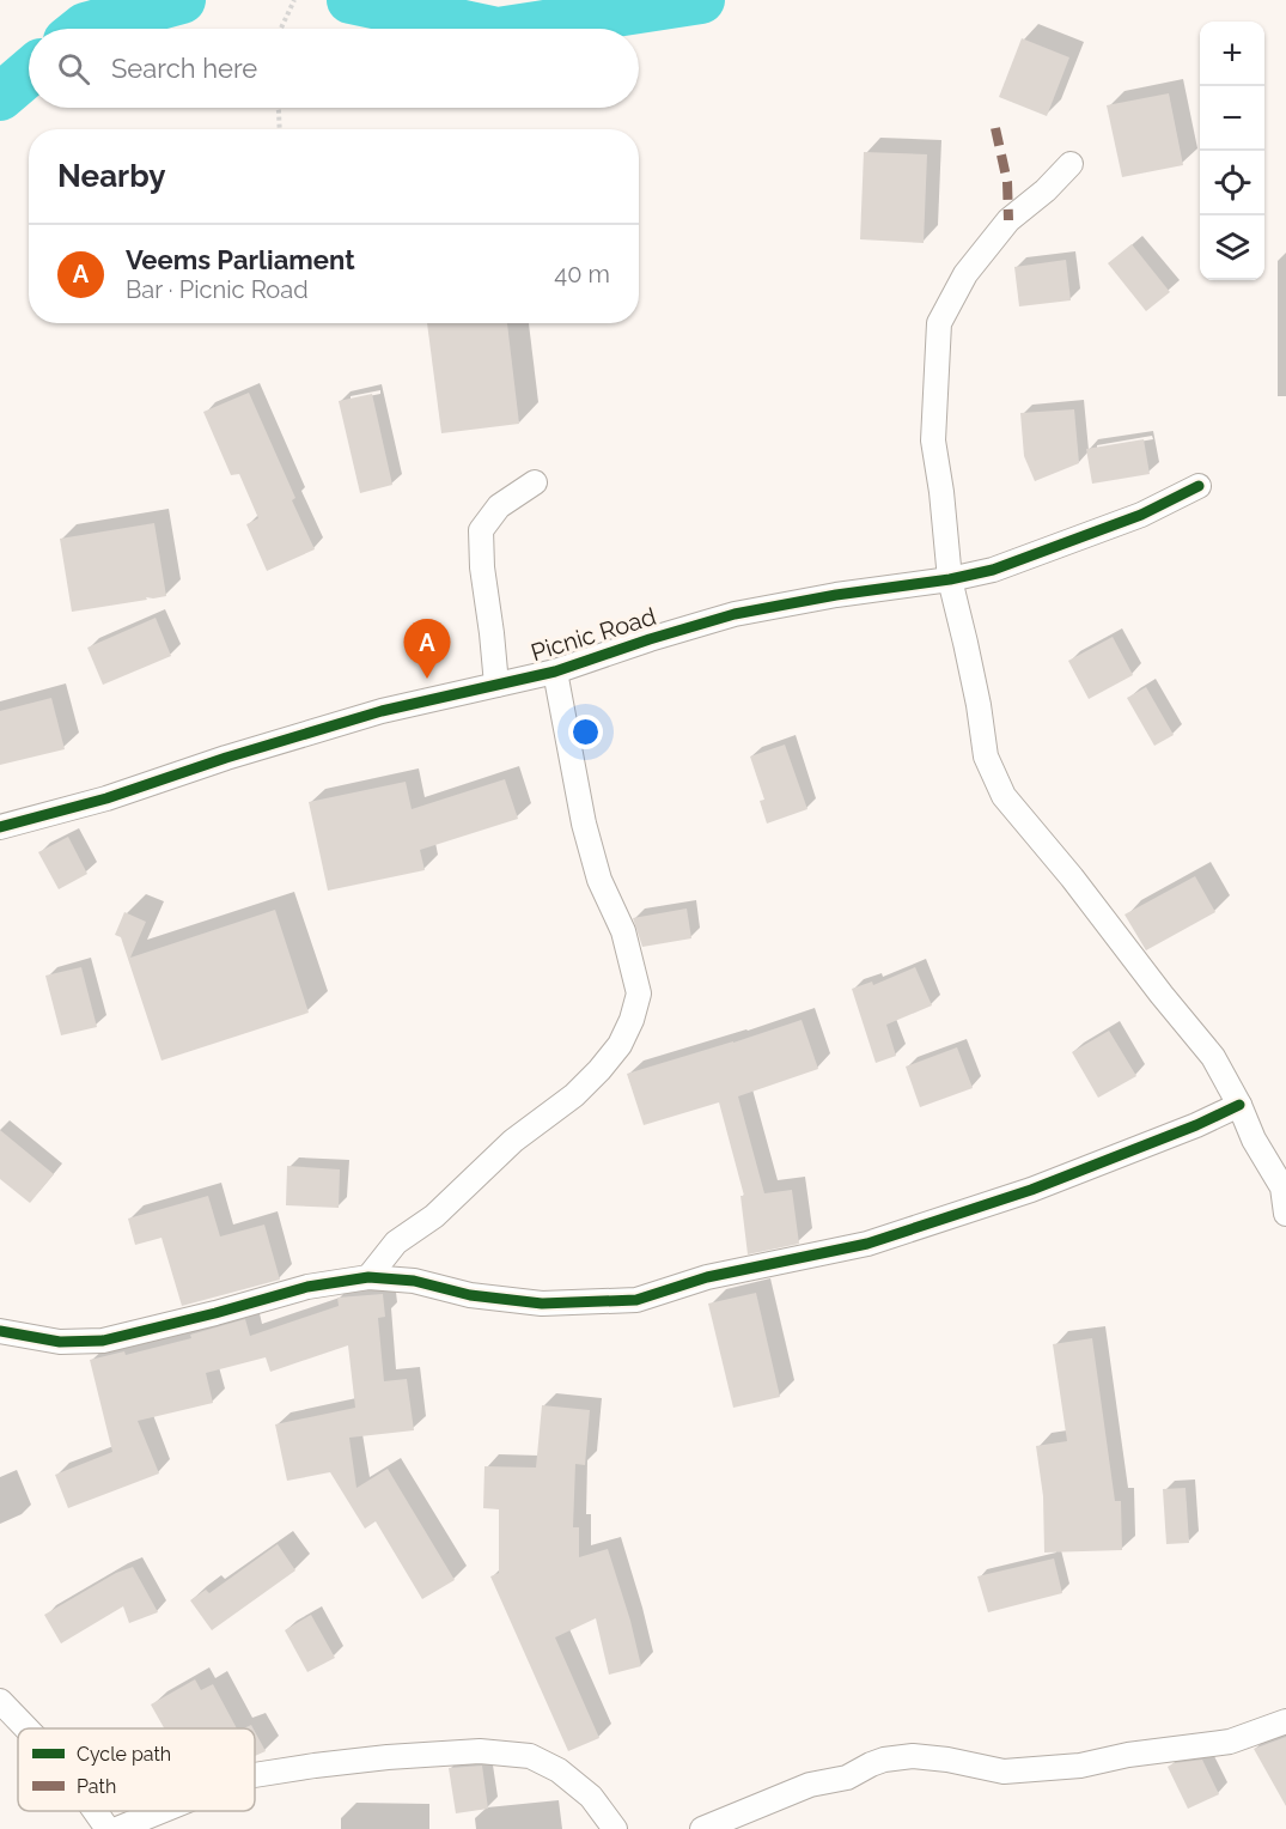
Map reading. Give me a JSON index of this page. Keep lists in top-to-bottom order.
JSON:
{
  "streets": {
    "street": ["Picnic Road"]
  },
  "legend": ["Cycle path", "Path"],
  "page": {
    "map_buttons": ["+", "−"],
    "search": "Search here",
    "heading": "Nearby",
    "list": [
      {
        "mark": "A",
        "name": "Veems Parliament",
        "note": "Bar · Picnic Road",
        "value": "40 m"
      }
    ],
    "pins": "A"
  }
}
